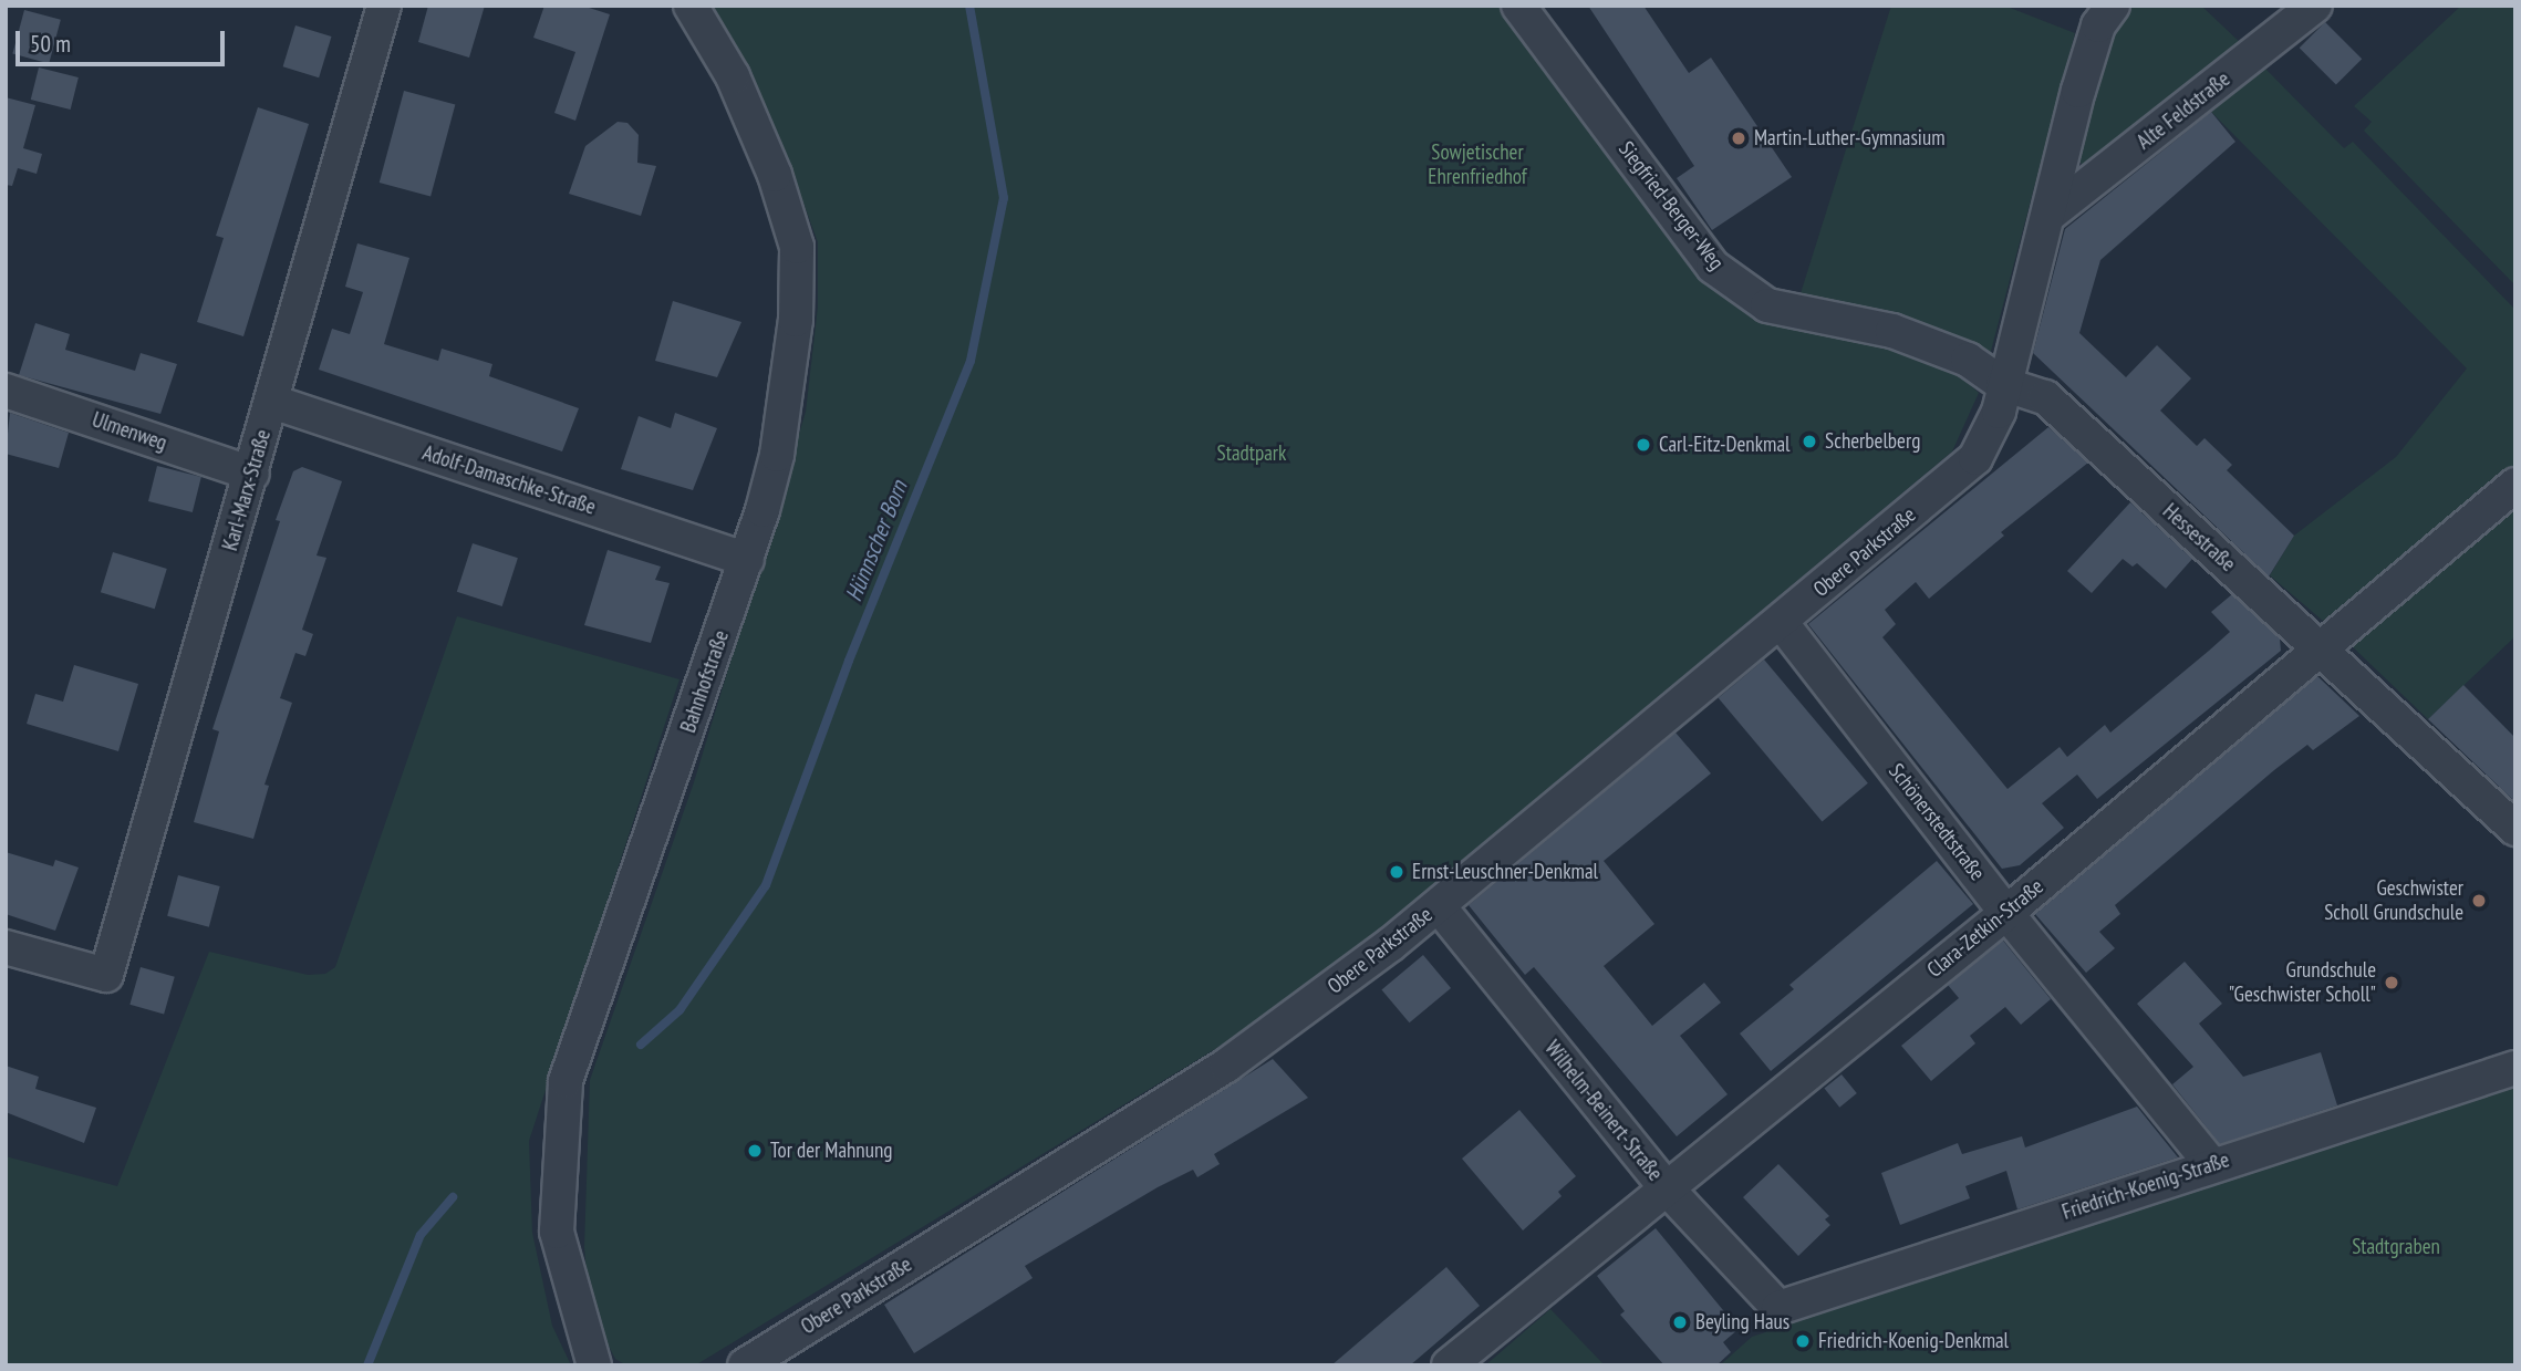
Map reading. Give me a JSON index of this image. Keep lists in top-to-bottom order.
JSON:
{
  "streets": {
    "street": [
      "Alte Feldstraße",
      "Siegfried-Berger-Weg",
      "Ulmenweg",
      "Adolf-Damaschke-Straße",
      "Karl-Marx-Straße",
      "Hessestraße",
      "Obere Parkstraße",
      "Bahnhofstraße",
      "Schönerstedtstraße",
      "Clara-Zetkin-Straße",
      "Wilhelm-Beinert-Straße",
      "Friedrich-Koenig-Straße"
    ]
  },
  "crossings": [
    ["Siegfried-Berger-Weg", "Hessestraße"],
    ["Siegfried-Berger-Weg", "Obere Parkstraße"],
    ["Ulmenweg", "Karl-Marx-Straße"],
    ["Adolf-Damaschke-Straße", "Karl-Marx-Straße"],
    ["Adolf-Damaschke-Straße", "Bahnhofstraße"],
    ["Hessestraße", "Obere Parkstraße"],
    ["Hessestraße", "Clara-Zetkin-Straße"],
    ["Obere Parkstraße", "Schönerstedtstraße"],
    ["Obere Parkstraße", "Wilhelm-Beinert-Straße"],
    ["Schönerstedtstraße", "Clara-Zetkin-Straße"],
    ["Schönerstedtstraße", "Friedrich-Koenig-Straße"],
    ["Clara-Zetkin-Straße", "Wilhelm-Beinert-Straße"],
    ["Wilhelm-Beinert-Straße", "Friedrich-Koenig-Straße"]
  ],
  "water": ["Hünnscher Born"],
  "parks": ["Sowjetischer Ehrenfriedhof", "Stadtpark", "Stadtgraben"],
  "places": [
    "Martin-Luther-Gymnasium",
    "Scherbelberg",
    "Carl-Eitz-Denkmal",
    "Ernst-Leuschner-Denkmal",
    "Geschwister Scholl Grundschule",
    "Grundschule \"Geschwister Scholl\"",
    "Tor der Mahnung",
    "Beyling Haus",
    "Friedrich-Koenig-Denkmal"
  ],
  "scale_bar": "50 m"
}
